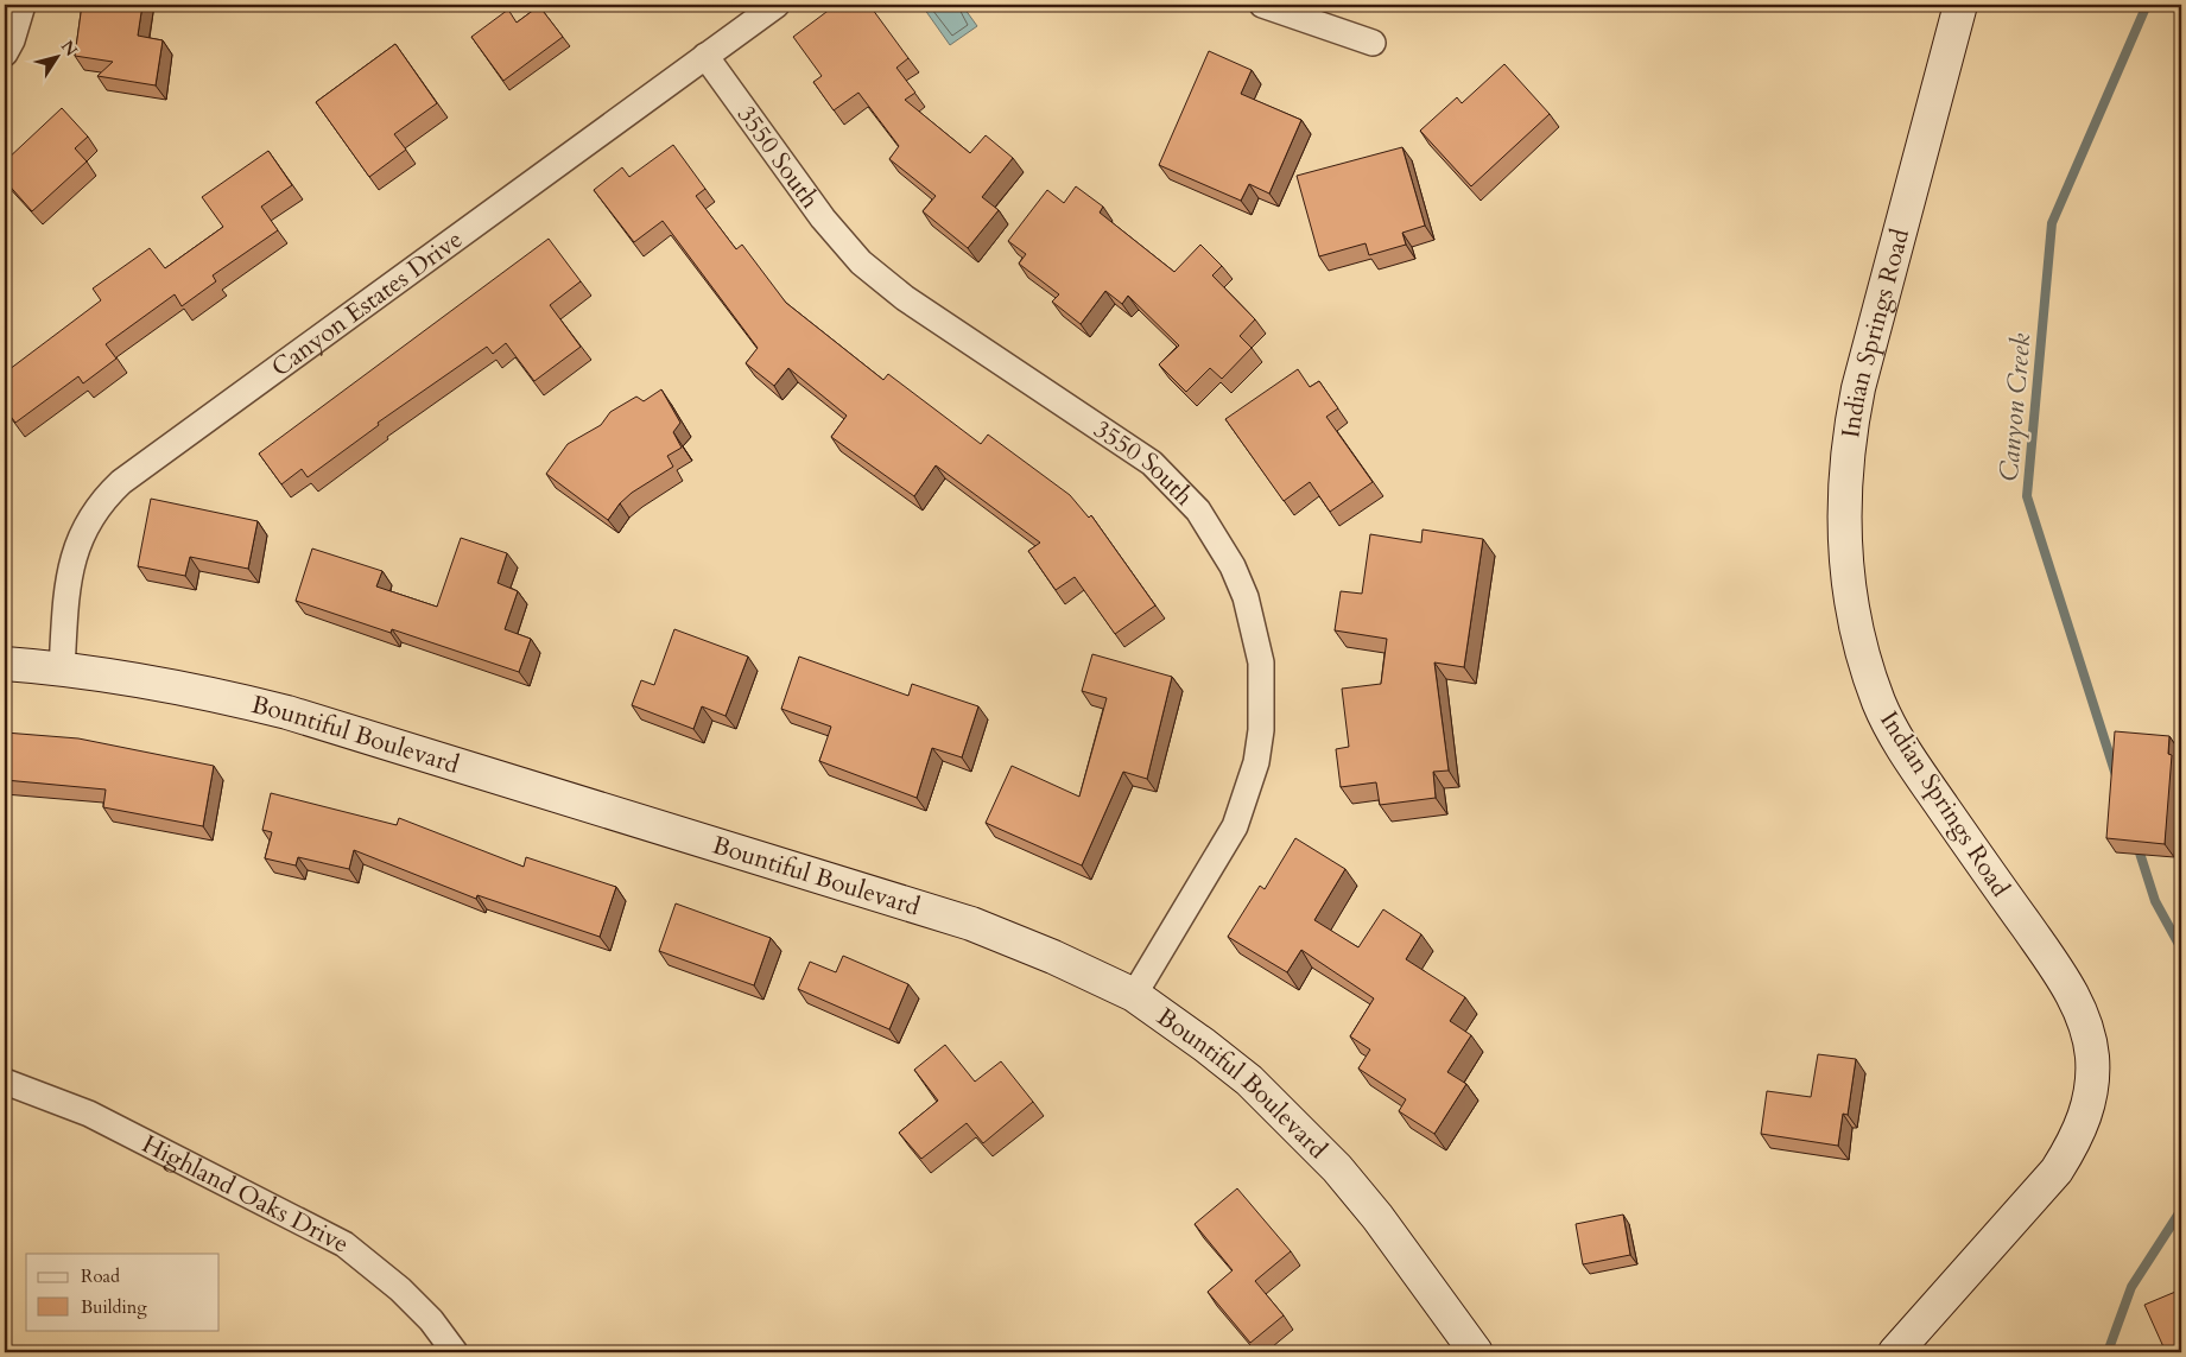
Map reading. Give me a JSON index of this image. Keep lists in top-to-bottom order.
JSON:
{
  "streets": {
    "main road": ["Indian Springs Road", "Bountiful Boulevard"],
    "street": ["3550 South", "Canyon Estates Drive", "Highland Oaks Drive"]
  },
  "crossings": [
    ["3550 South", "Canyon Estates Drive"],
    ["3550 South", "Bountiful Boulevard"],
    ["Canyon Estates Drive", "Bountiful Boulevard"]
  ],
  "water": ["Canyon Creek"],
  "legend": ["Road", "Building"],
  "north": "top right"
}
